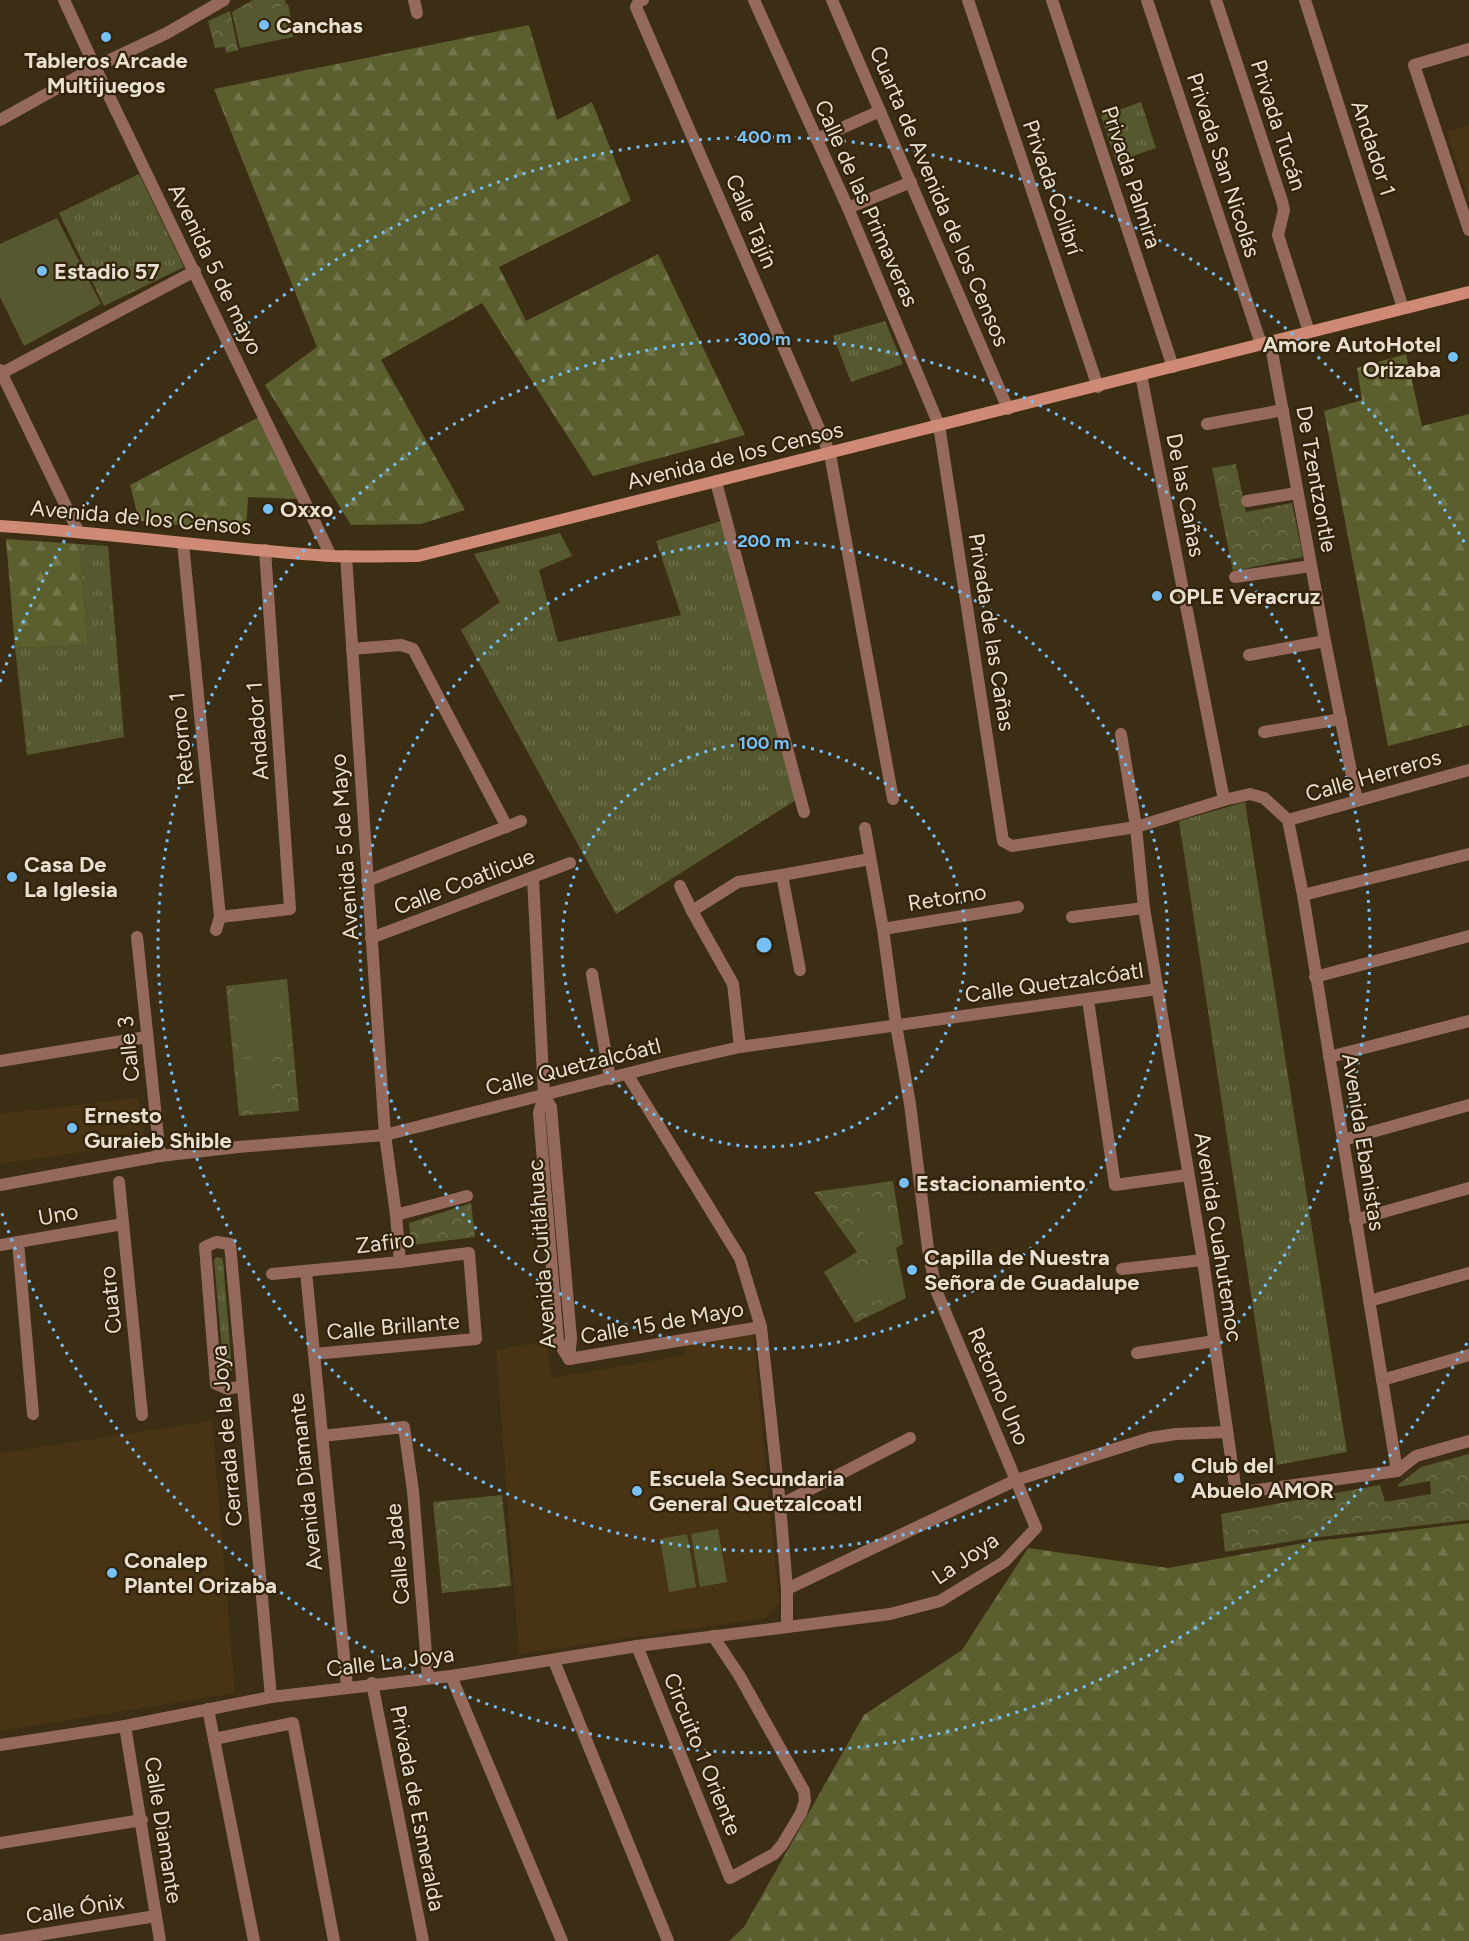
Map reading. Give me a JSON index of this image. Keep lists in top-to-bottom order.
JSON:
{
  "streets": {
    "street": [
      "Privada Tucán",
      "Andador 1",
      "Privada San Nicolás",
      "Privada Palmira",
      "Privada Colibrí",
      "Cuarta de Avenida de los Censos",
      "Calle de las Primaveras",
      "Calle Tajín",
      "Avenida 5 de mayo",
      "Avenida de los Censos",
      "De Tzentzontle",
      "De las Cañas",
      "Privada de las Cañas",
      "Retorno 1",
      "Calle Herreros",
      "Avenida 5 de Mayo",
      "Calle Coatlicue",
      "Retorno",
      "Calle Quetzalcóatl",
      "Calle 3",
      "Avenida Ebanistas",
      "Uno",
      "Avenida Cuahutemoc",
      "Zafiro",
      "Avenida Cuitláhuac",
      "Cuatro",
      "Calle 15 de Mayo",
      "Calle Brillante",
      "Retorno Uno",
      "Cerrada de la Joya",
      "Avenida Diamante",
      "Calle Jade",
      "La Joya",
      "Calle La Joya",
      "Circuito 1 Oriente",
      "Privada de Esmeralda",
      "Calle Diamante",
      "Calle Ónix"
    ]
  },
  "crossings": [
    ["Privada Tucán", "Avenida de los Censos"],
    ["Andador 1", "Avenida de los Censos"],
    ["Andador 1", "Retorno 1"],
    ["Privada San Nicolás", "Avenida de los Censos"],
    ["Privada San Nicolás", "De Tzentzontle"],
    ["Privada Palmira", "Avenida de los Censos"],
    ["Privada Colibrí", "Avenida de los Censos"],
    ["Cuarta de Avenida de los Censos", "Avenida de los Censos"],
    ["Calle de las Primaveras", "Avenida de los Censos"],
    ["Calle de las Primaveras", "Privada de las Cañas"],
    ["Calle Tajín", "Avenida de los Censos"],
    ["Avenida 5 de mayo", "Avenida de los Censos"],
    ["Avenida de los Censos", "De Tzentzontle"],
    ["Avenida de los Censos", "De las Cañas"],
    ["Avenida de los Censos", "Privada de las Cañas"],
    ["Avenida de los Censos", "Retorno 1"],
    ["Avenida de los Censos", "Avenida 5 de Mayo"],
    ["De Tzentzontle", "Calle Herreros"],
    ["Privada de las Cañas", "Avenida Cuahutemoc"],
    ["Calle Herreros", "Avenida Ebanistas"],
    ["Avenida 5 de Mayo", "Calle Coatlicue"],
    ["Avenida 5 de Mayo", "Calle Quetzalcóatl"],
    ["Calle Coatlicue", "Avenida Cuitláhuac"],
    ["Retorno", "Calle Quetzalcóatl"],
    ["Retorno", "Retorno Uno"],
    ["Calle Quetzalcóatl", "Calle 3"],
    ["Calle Quetzalcóatl", "Avenida Cuahutemoc"],
    ["Calle Quetzalcóatl", "Avenida Cuitláhuac"],
    ["Calle Quetzalcóatl", "Retorno Uno"],
    ["Avenida Ebanistas", "Avenida Cuahutemoc"],
    ["Uno", "Cuatro"],
    ["Zafiro", "Calle Brillante"],
    ["Zafiro", "Avenida Diamante"],
    ["Avenida Cuitláhuac", "Calle 15 de Mayo"],
    ["Calle Brillante", "Avenida Diamante"],
    ["Retorno Uno", "La Joya"],
    ["Cerrada de la Joya", "Calle La Joya"],
    ["Avenida Diamante", "Calle Jade"],
    ["Avenida Diamante", "Calle La Joya"],
    ["Calle Jade", "Calle La Joya"],
    ["La Joya", "Calle La Joya"],
    ["Calle La Joya", "Circuito 1 Oriente"],
    ["Calle La Joya", "Privada de Esmeralda"],
    ["Calle La Joya", "Calle Diamante"],
    ["Calle Diamante", "Calle Ónix"]
  ],
  "places": [
    "Canchas",
    "Tableros Arcade Multijuegos",
    "Estadio 57",
    "Amore AutoHotel Orizaba",
    "Oxxo",
    "OPLE Veracruz",
    "Casa De La Iglesia",
    "Ernesto Guraieb Shible",
    "Estacionamiento",
    "Capilla de Nuestra Señora de Guadalupe",
    "Club del Abuelo AMOR",
    "Escuela Secundaria General Quetzalcoatl",
    "Conalep Plantel Orizaba"
  ],
  "rings": [
    "400 m",
    "300 m",
    "200 m",
    "100 m"
  ]
}
